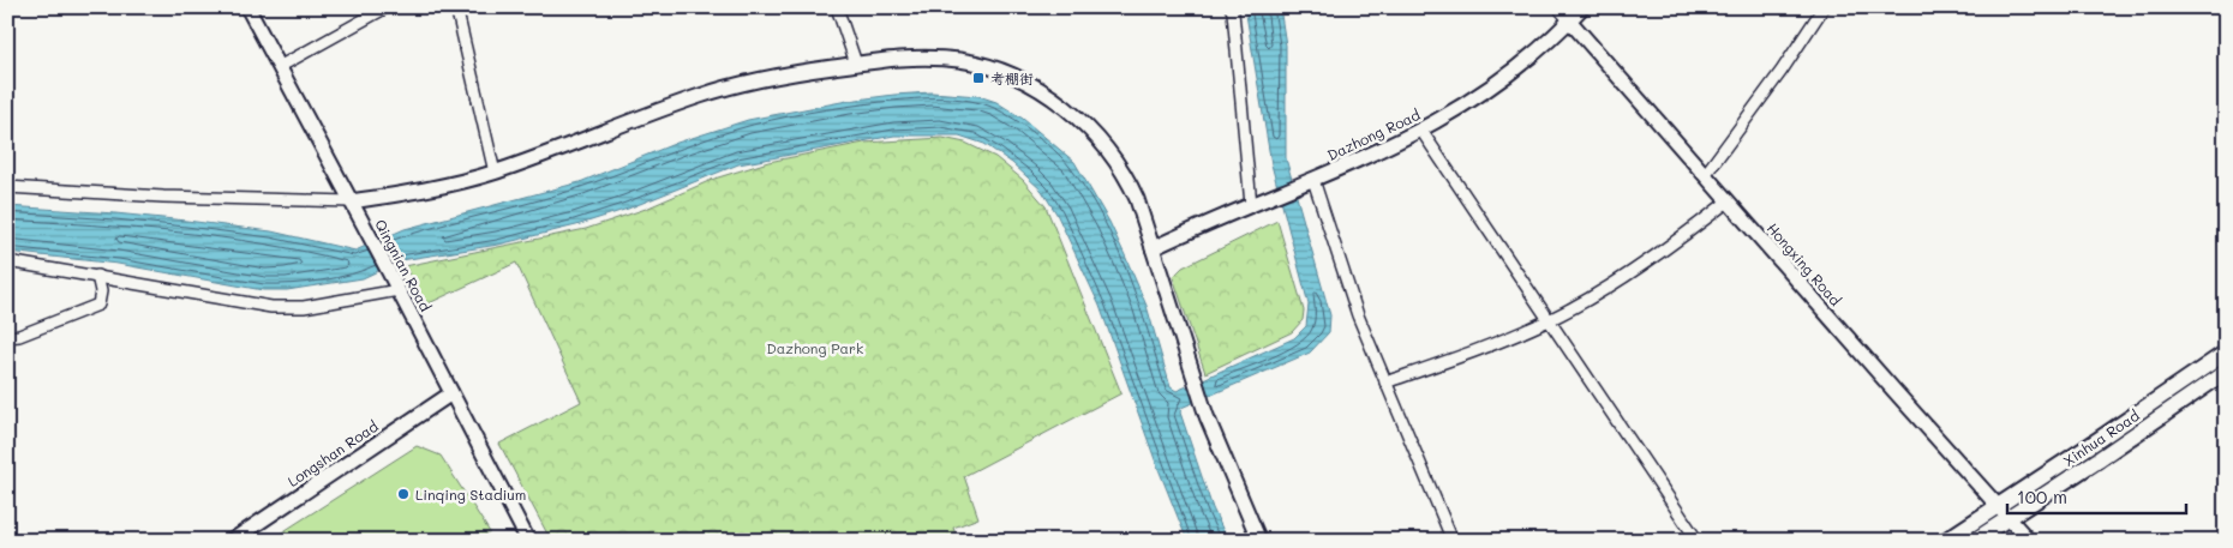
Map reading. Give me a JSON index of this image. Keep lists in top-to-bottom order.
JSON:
{
  "streets": {
    "main road": ["Xinhua Road"],
    "street": [
      "Dazhong Road",
      "Hongxing Road",
      "Qingnian Road",
      "Longshan Road"
    ]
  },
  "crossings": [
    ["Dazhong Road", "Hongxing Road"],
    ["Hongxing Road", "Xinhua Road"],
    ["Qingnian Road", "Longshan Road"]
  ],
  "parks": ["Dazhong Park"],
  "places": {
    "transit": ["考棚街"],
    "other": ["Linqing Stadium"]
  },
  "scale_bar": "100 m"
}
